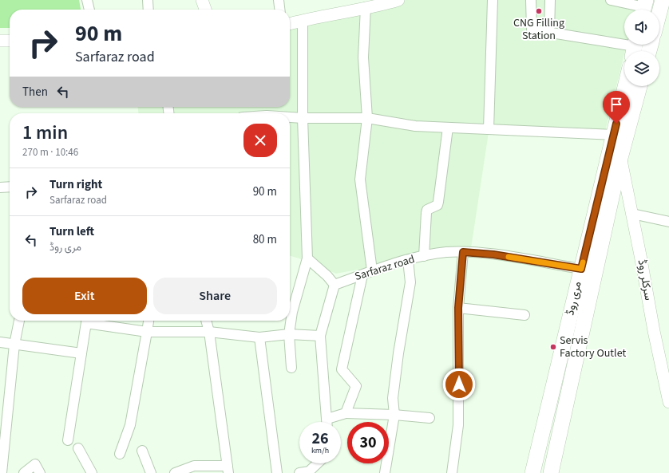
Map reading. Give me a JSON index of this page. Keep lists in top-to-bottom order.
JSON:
{
  "streets": {
    "main road": ["مری روڈ"],
    "street": ["Sarfaraz road", "سرکلر روڈ"]
  },
  "crossings": [
    ["Sarfaraz road", "مری روڈ"],
    ["سرکلر روڈ", "مری روڈ"]
  ],
  "places": ["CNG Filling Station", "Servis Factory Outlet"],
  "page": {
    "turn": ["90 m", "Sarfaraz road"],
    "then": "Then",
    "heading": ["1 min", "270 m · 10:46"],
    "list": [
      {
        "name": "Turn right",
        "note": "Sarfaraz road",
        "value": "90 m"
      },
      {
        "name": "Turn left",
        "note": "مری روڈ",
        "value": "80 m"
      }
    ],
    "buttons": ["Exit", "Share"],
    "speed": "26 km/h",
    "limit": "30"
  }
}
